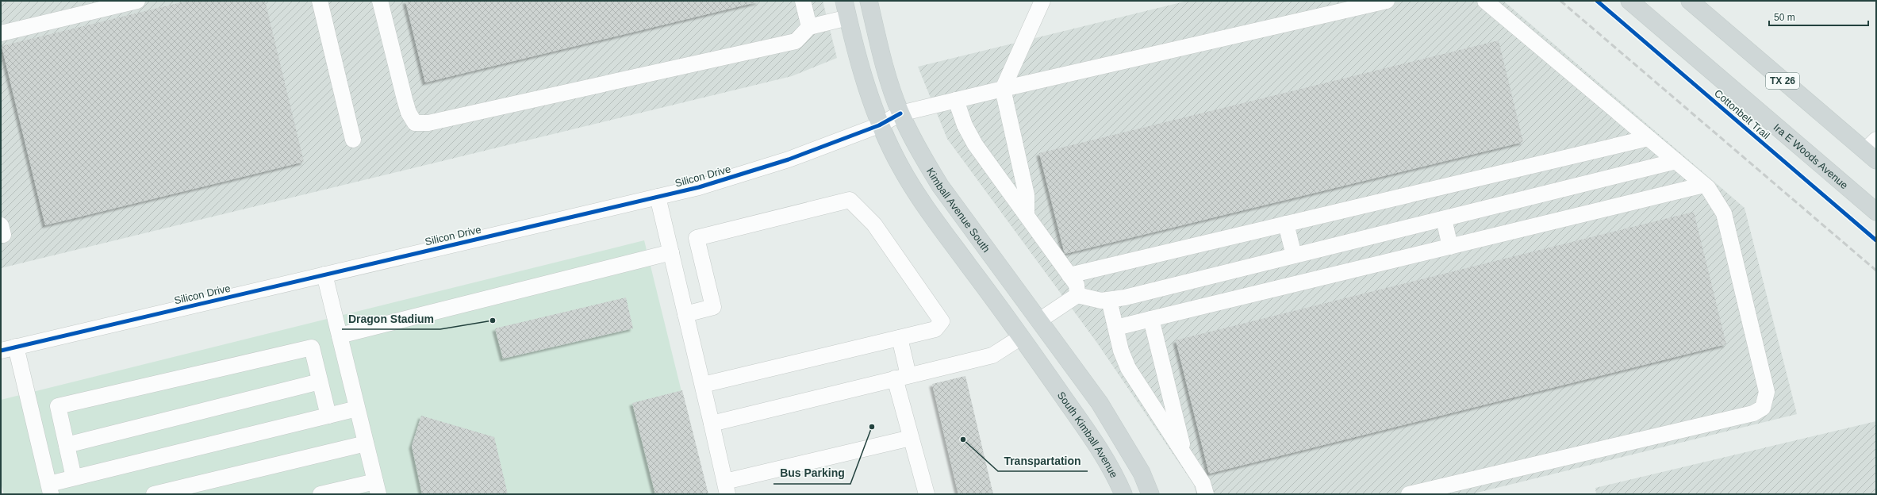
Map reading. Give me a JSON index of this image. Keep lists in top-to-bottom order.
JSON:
{
  "streets": {
    "main road": [
      "TX 26",
      "Ira E Woods Avenue",
      "Kimball Avenue South",
      "South Kimball Avenue"
    ],
    "street": ["Silicon Drive"],
    "cycle path": ["Cottonbelt Trail"]
  },
  "crossings": [
    ["Silicon Drive", "Kimball Avenue South"]
  ],
  "places": ["Dragon Stadium", "Bus Parking", "Transpartation"],
  "scale_bar": "50 m"
}
